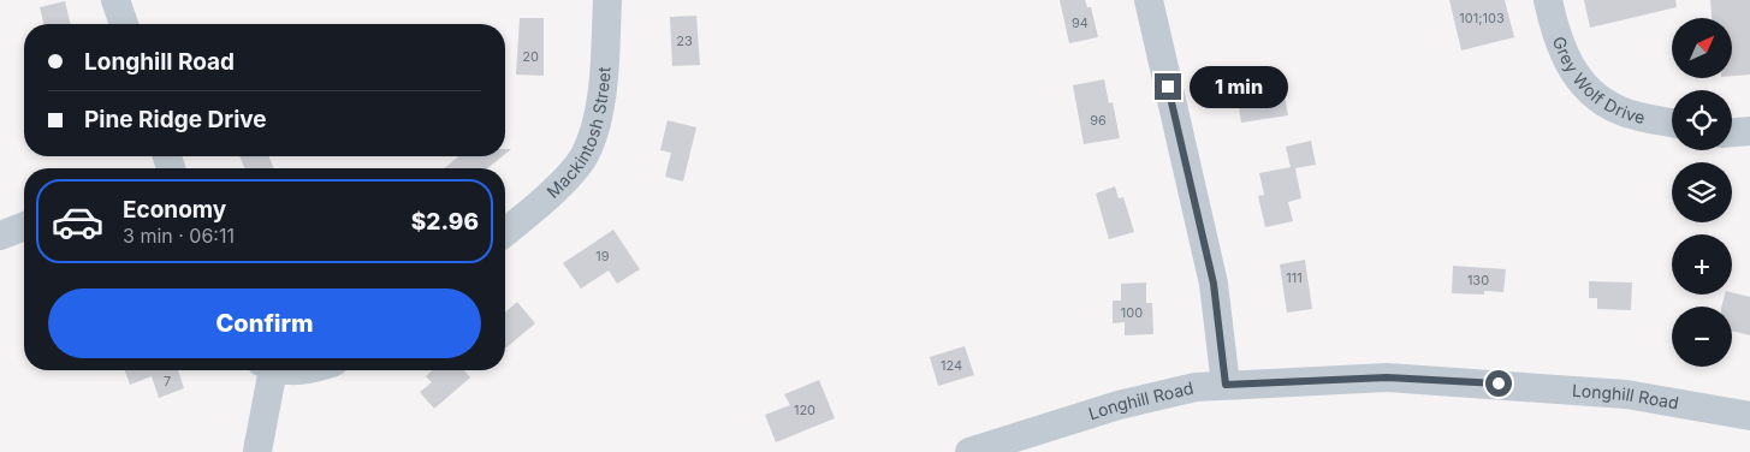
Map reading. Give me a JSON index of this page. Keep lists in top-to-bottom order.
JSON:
{
  "streets": {
    "street": ["Grey Wolf Drive", "Mackintosh Street", "Longhill Road"]
  },
  "house_numbers": [
    "101;103",
    "94",
    "23",
    "20",
    "96",
    "19",
    "111",
    "130",
    "100",
    "124",
    "7",
    "120"
  ],
  "north": "top right",
  "page": {
    "map_buttons": ["+", "−"],
    "banner": ["Longhill Road", "Pine Ridge Drive"],
    "bubble": "1 min",
    "list": [
      {
        "name": "Economy",
        "note": "3 min · 06:11",
        "value": "$2.96"
      }
    ],
    "buttons": "Confirm"
  }
}
